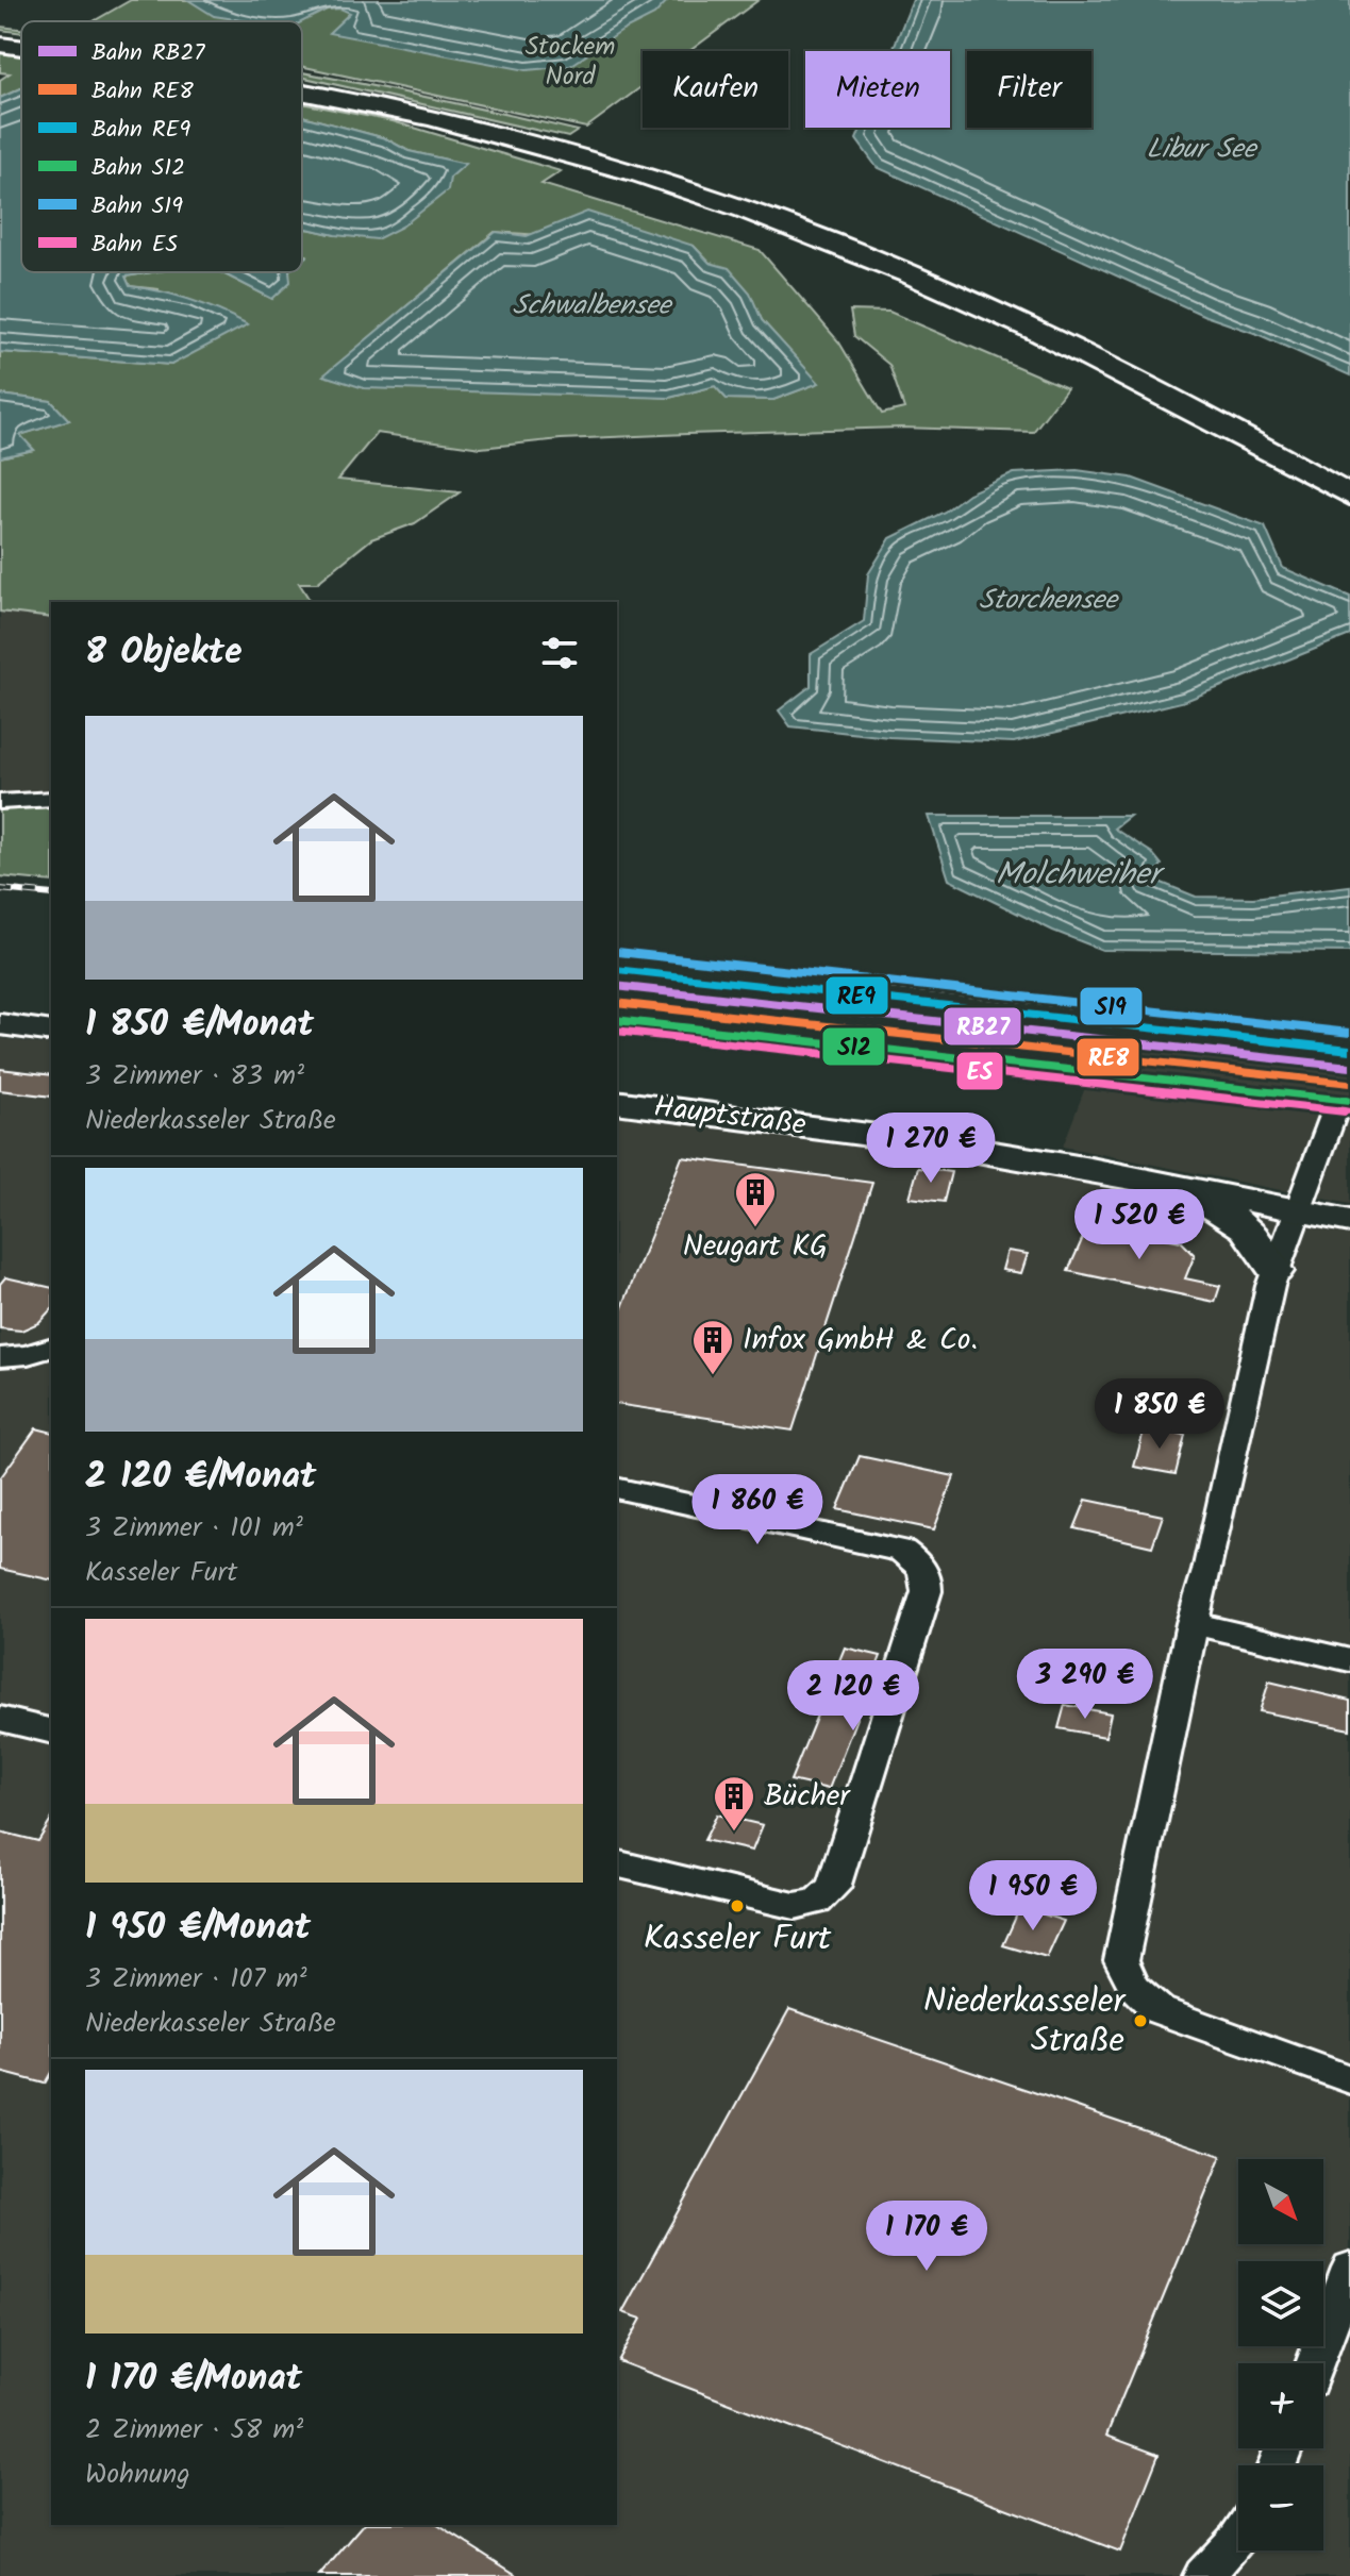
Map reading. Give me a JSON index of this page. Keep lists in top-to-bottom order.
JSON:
{
  "streets": {
    "main road": ["Hauptstraße"]
  },
  "water": [
    "Libur See",
    "Schwalbensee",
    "Storchensee",
    "Molchweiher"
  ],
  "parks": ["Stockem Nord"],
  "places": {
    "building": ["Neugart KG", "Infox GmbH & Co.", "Bücher"],
    "other": ["Kasseler Furt", "Niederkasseler Straße"]
  },
  "lines": [
    "rail line S19",
    "rail line RE9",
    "rail line RB27",
    "rail line RE8",
    "rail line S12",
    "rail line ES"
  ],
  "legend": [
    "Bahn RB27",
    "Bahn RE8",
    "Bahn RE9",
    "Bahn S12",
    "Bahn S19",
    "Bahn ES"
  ],
  "north": "bottom right",
  "page": {
    "chip": ["Kaufen", "Mieten", "Filter"],
    "heading": "8 Objekte",
    "list": [
      {
        "name": "1 850 €/Monat",
        "note": "3 Zimmer · 83 m² · Niederkasseler Straße"
      },
      {
        "name": "2 120 €/Monat",
        "note": "3 Zimmer · 101 m² · Kasseler Furt"
      },
      {
        "name": "1 950 €/Monat",
        "note": "3 Zimmer · 107 m² · Niederkasseler Straße"
      },
      {
        "name": "1 170 €/Monat",
        "note": "2 Zimmer · 58 m² · Wohnung"
      }
    ],
    "price": [
      "1 270 €",
      "1 520 €",
      "1 850 €",
      "1 860 €",
      "3 290 €",
      "2 120 €",
      "1 950 €",
      "1 170 €"
    ],
    "map_buttons": ["+", "−"]
  }
}
